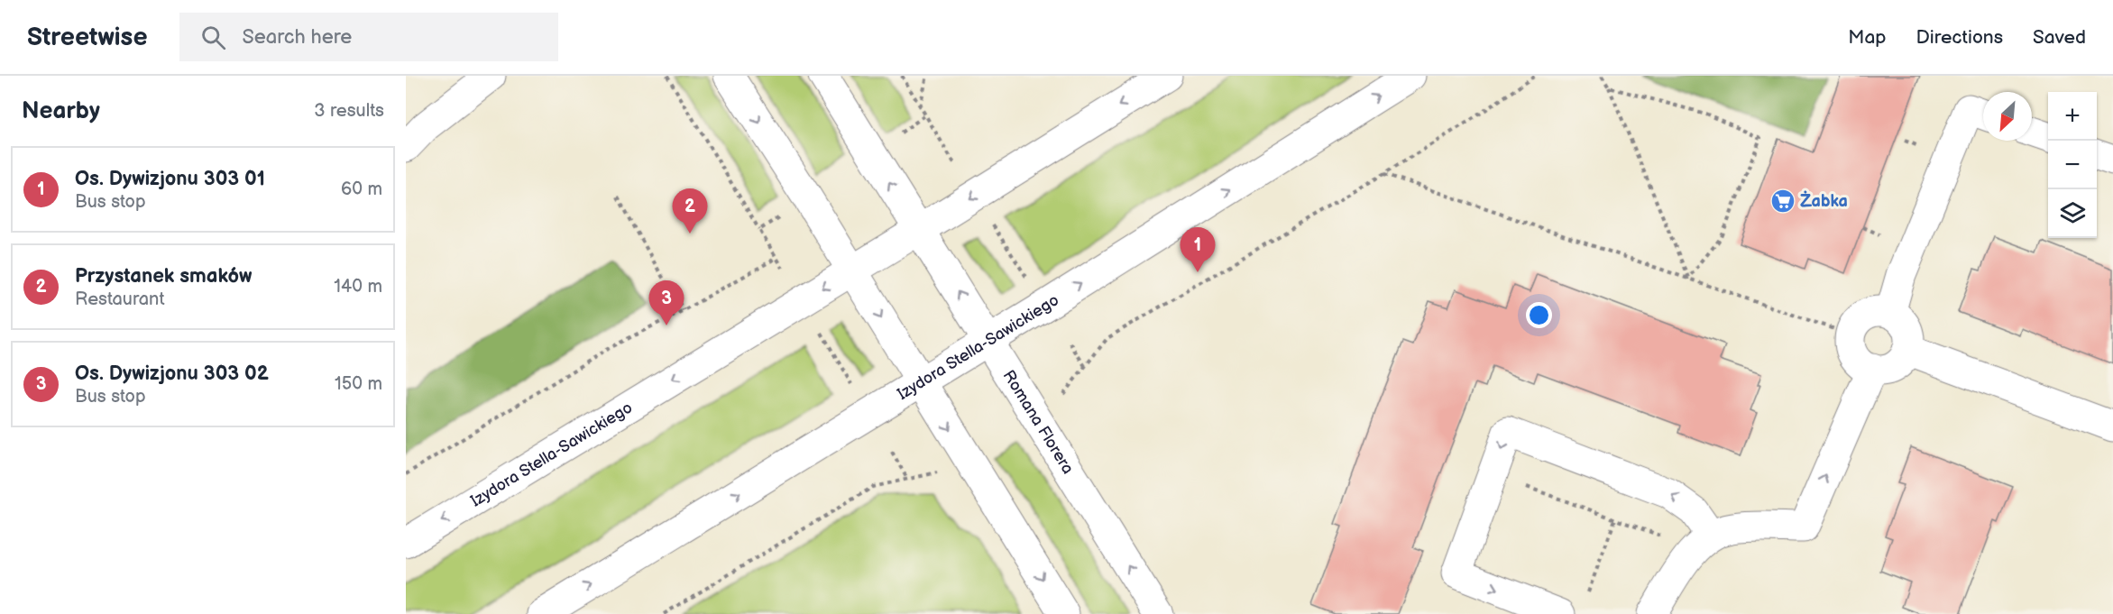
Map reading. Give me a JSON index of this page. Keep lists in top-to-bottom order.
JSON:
{
  "streets": {
    "street": ["Izydora Stella-Sawickiego", "Romana Florera"]
  },
  "crossings": [
    ["Izydora Stella-Sawickiego", "Romana Florera"]
  ],
  "places": {
    "supermarket": ["Żabka"]
  },
  "north": "bottom left",
  "page": {
    "header": "Streetwise",
    "search": "Search here",
    "nav": ["Map", "Directions", "Saved"],
    "heading": ["Nearby", "3 results"],
    "map_buttons": ["+", "−"],
    "list": [
      {
        "mark": "1",
        "name": "Os. Dywizjonu 303 01",
        "note": "Bus stop",
        "value": "60 m"
      },
      {
        "mark": "2",
        "name": "Przystanek smaków",
        "note": "Restaurant",
        "value": "140 m"
      },
      {
        "mark": "3",
        "name": "Os. Dywizjonu 303 02",
        "note": "Bus stop",
        "value": "150 m"
      }
    ],
    "pins": ["2", "1", "3"]
  }
}
